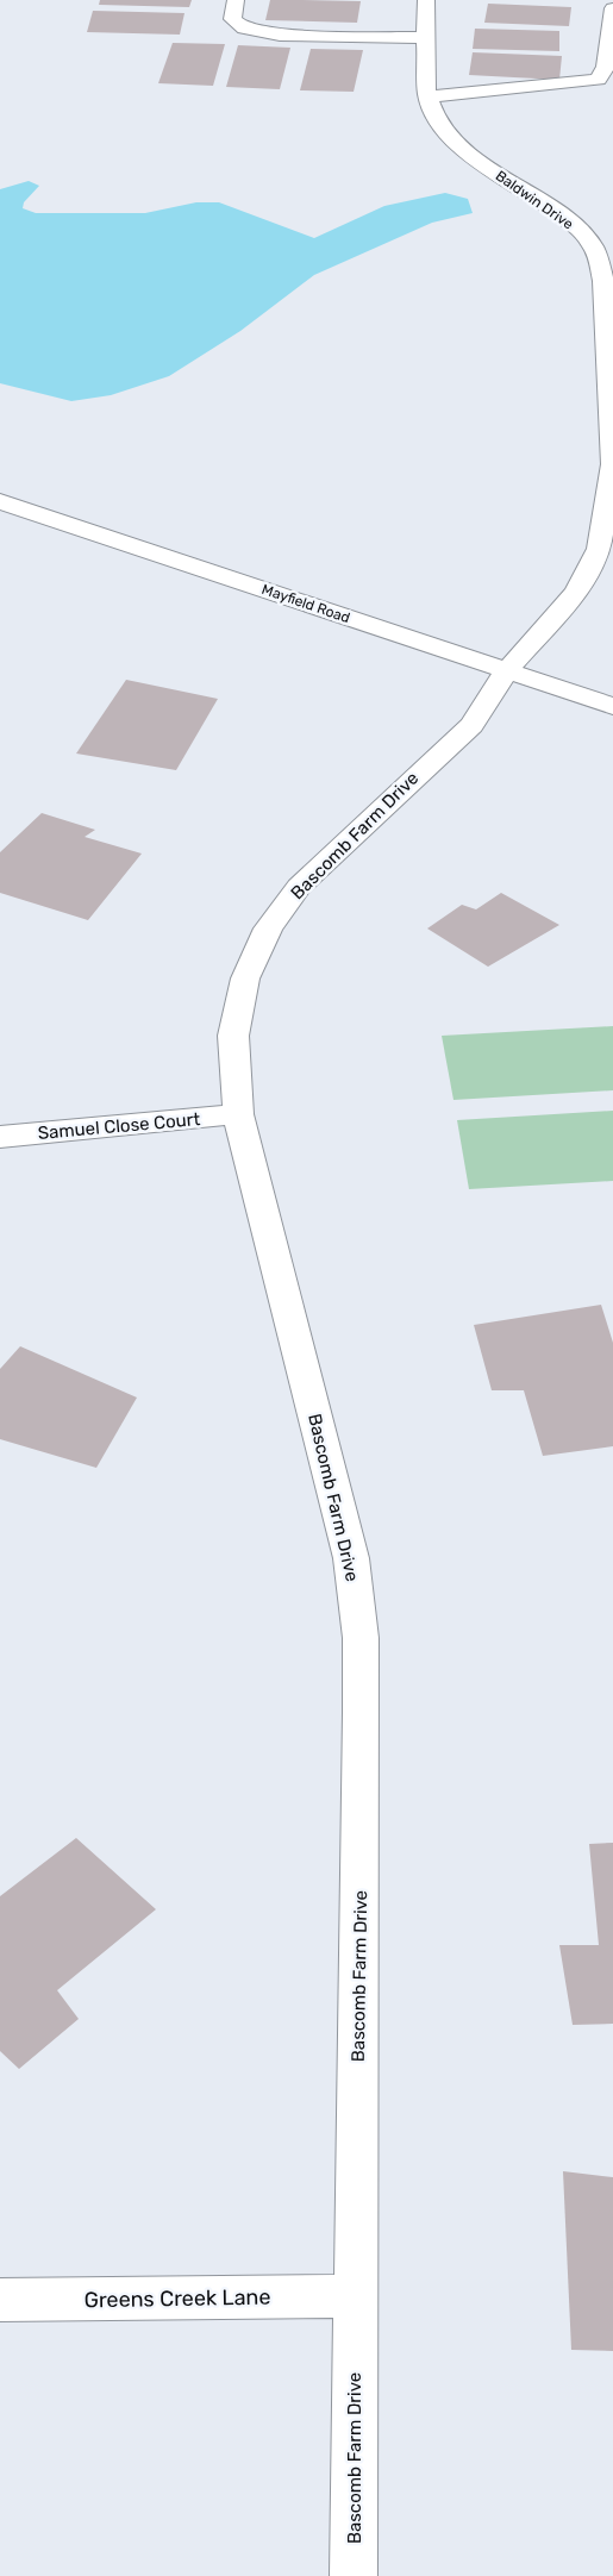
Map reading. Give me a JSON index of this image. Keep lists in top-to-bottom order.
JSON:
{
  "streets": {
    "street": [
      "Baldwin Drive",
      "Mayfield Road",
      "Bascomb Farm Drive",
      "Samuel Close Court",
      "Greens Creek Lane"
    ]
  },
  "crossings": [
    ["Baldwin Drive", "Mayfield Road"],
    ["Baldwin Drive", "Bascomb Farm Drive"],
    ["Mayfield Road", "Bascomb Farm Drive"],
    ["Bascomb Farm Drive", "Samuel Close Court"],
    ["Bascomb Farm Drive", "Greens Creek Lane"]
  ]
}
